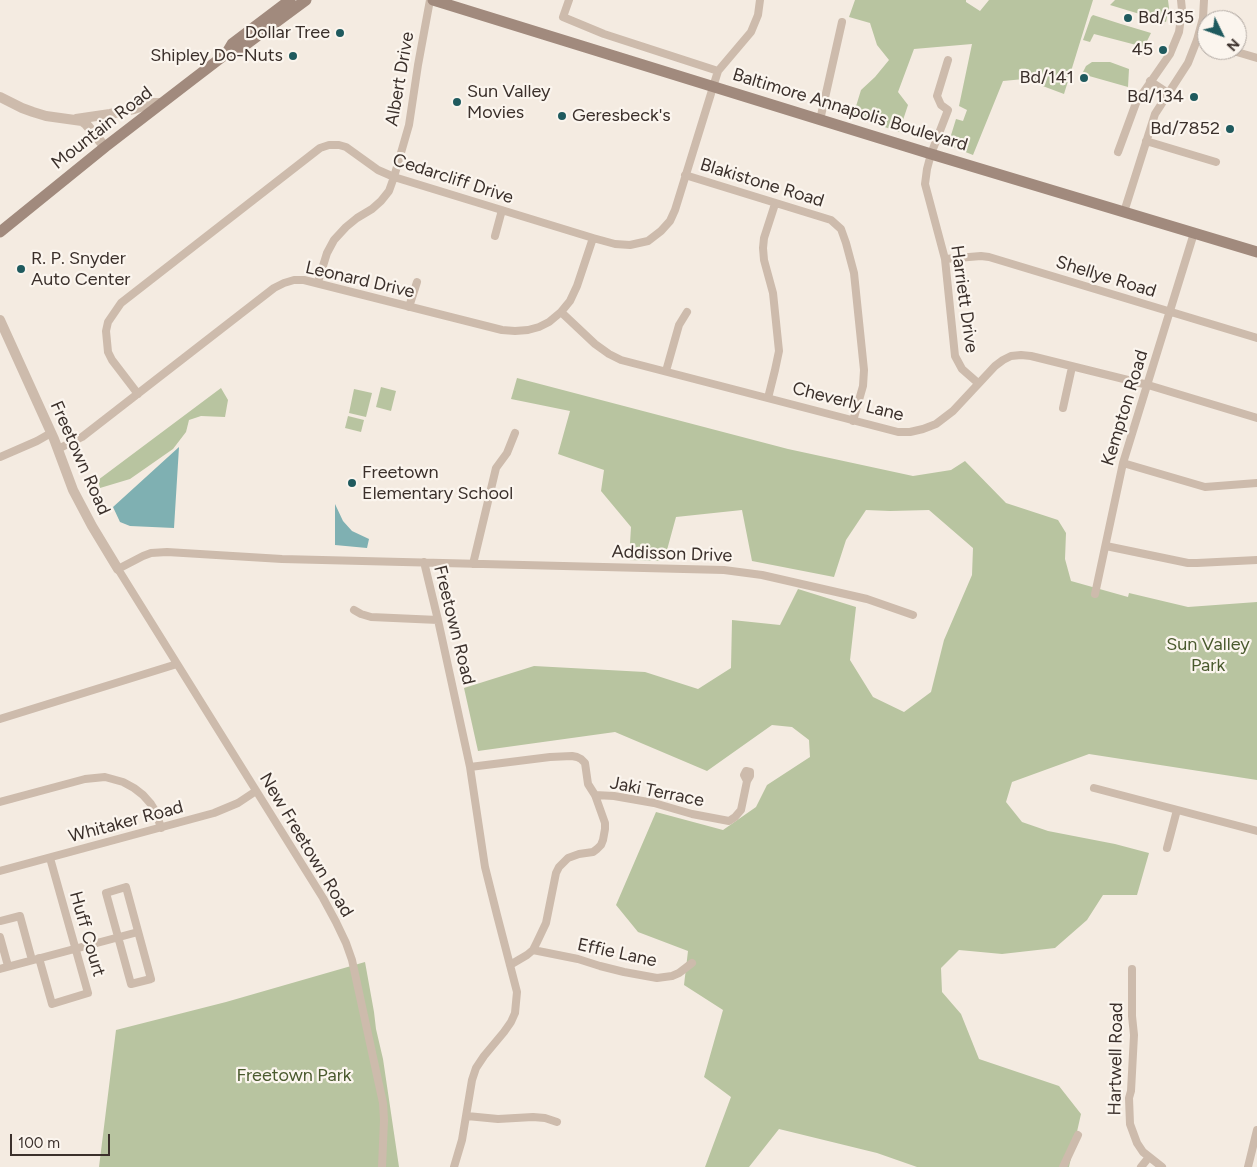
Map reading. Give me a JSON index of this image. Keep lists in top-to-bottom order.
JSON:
{
  "streets": {
    "main road": ["Baltimore Annapolis Boulevard", "Mountain Road"],
    "street": [
      "Albert Drive",
      "Cedarcliff Drive",
      "Blakistone Road",
      "Shellye Road",
      "Leonard Drive",
      "Harriett Drive",
      "Cheverly Lane",
      "Kempton Road",
      "Freetown Road",
      "Addisson Drive",
      "Jaki Terrace",
      "Whitaker Road",
      "New Freetown Road",
      "Huff Court",
      "Effie Lane",
      "Hartwell Road"
    ]
  },
  "crossings": [
    ["Albert Drive", "Baltimore Annapolis Boulevard"],
    ["Albert Drive", "Cedarcliff Drive"],
    ["Albert Drive", "Leonard Drive"],
    ["Baltimore Annapolis Boulevard", "Cedarcliff Drive"],
    ["Baltimore Annapolis Boulevard", "Harriett Drive"],
    ["Baltimore Annapolis Boulevard", "Kempton Road"],
    ["Cedarcliff Drive", "Blakistone Road"],
    ["Cedarcliff Drive", "Leonard Drive"],
    ["Blakistone Road", "Cheverly Lane"],
    ["Shellye Road", "Harriett Drive"],
    ["Shellye Road", "Kempton Road"],
    ["Leonard Drive", "Cheverly Lane"],
    ["Leonard Drive", "Freetown Road"],
    ["Harriett Drive", "Cheverly Lane"],
    ["Cheverly Lane", "Kempton Road"],
    ["Freetown Road", "Addisson Drive"],
    ["Freetown Road", "Jaki Terrace"],
    ["Freetown Road", "New Freetown Road"],
    ["Whitaker Road", "New Freetown Road"],
    ["Whitaker Road", "Huff Court"]
  ],
  "parks": ["Sun Valley Park", "Freetown Park"],
  "places": [
    "Bd/135",
    "Dollar Tree",
    "45",
    "Shipley Do-Nuts",
    "Bd/141",
    "Bd/134",
    "Sun Valley Movies",
    "Geresbeck's",
    "Bd/7852",
    "R. P. Snyder Auto Center",
    "Freetown Elementary School"
  ],
  "scale_bar": "100 m",
  "north": "bottom right"
}
